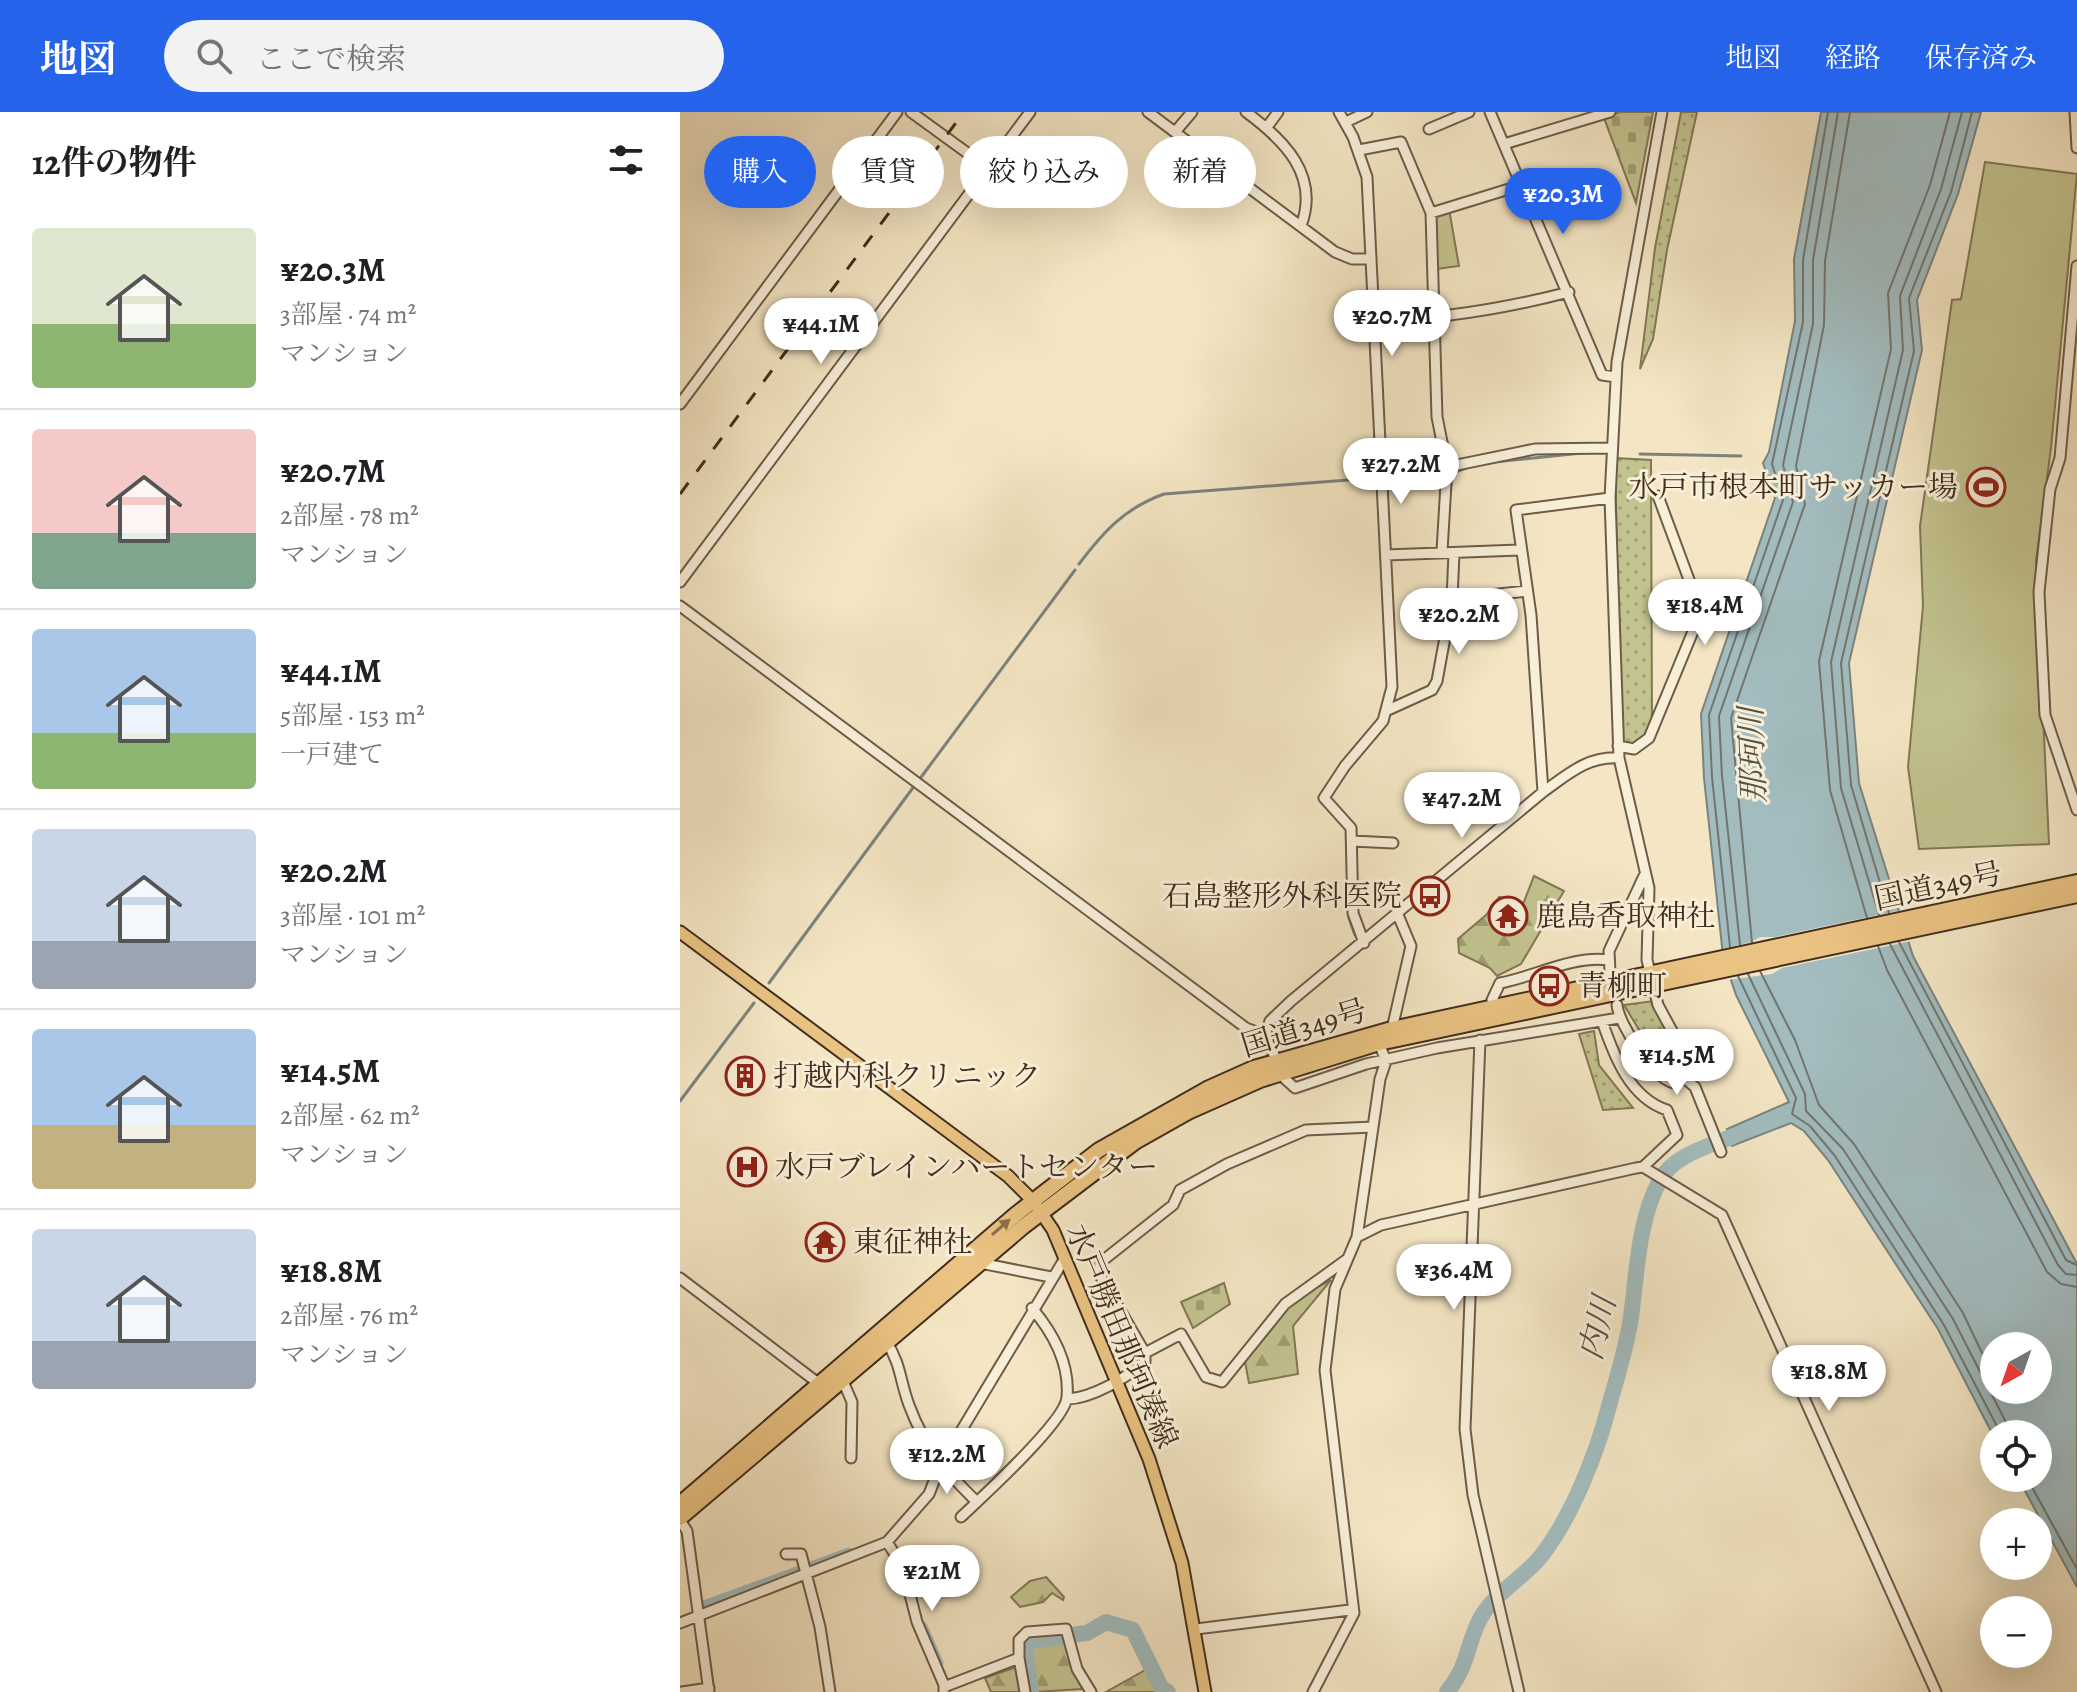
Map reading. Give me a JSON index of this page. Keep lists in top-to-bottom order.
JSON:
{
  "streets": {
    "highway": ["国道349号"],
    "main road": ["水戸勝田那珂湊線"]
  },
  "crossings": [
    ["国道349号", "水戸勝田那珂湊線"]
  ],
  "water": ["那珂川", "内川"],
  "places": {
    "sports": ["水戸市根本町サッカー場"],
    "bus stop": ["石島整形外科医院", "青柳町"],
    "temple": ["鹿島香取神社", "東征神社"],
    "building": ["打越内科クリニック"],
    "hospital": ["水戸ブレインハートセンター"]
  },
  "north": "bottom left",
  "page": {
    "header": "地図",
    "search": "ここで検索",
    "nav": ["地図", "経路", "保存済み"],
    "heading": "12件の物件",
    "chip": [
      "購入",
      "賃貸",
      "絞り込み",
      "新着"
    ],
    "price": [
      "¥20.3M",
      "¥20.7M",
      "¥44.1M",
      "¥27.2M",
      "¥18.4M",
      "¥20.2M",
      "¥47.2M",
      "¥14.5M",
      "¥36.4M",
      "¥18.8M",
      "¥12.2M",
      "¥21M"
    ],
    "list": [
      {
        "name": "¥20.3M",
        "note": "3部屋 · 74 m² · マンション"
      },
      {
        "name": "¥20.7M",
        "note": "2部屋 · 78 m² · マンション"
      },
      {
        "name": "¥44.1M",
        "note": "5部屋 · 153 m² · 一戸建て"
      },
      {
        "name": "¥20.2M",
        "note": "3部屋 · 101 m² · マンション"
      },
      {
        "name": "¥14.5M",
        "note": "2部屋 · 62 m² · マンション"
      },
      {
        "name": "¥18.8M",
        "note": "2部屋 · 76 m² · マンション"
      }
    ],
    "map_buttons": ["+", "−"]
  }
}
